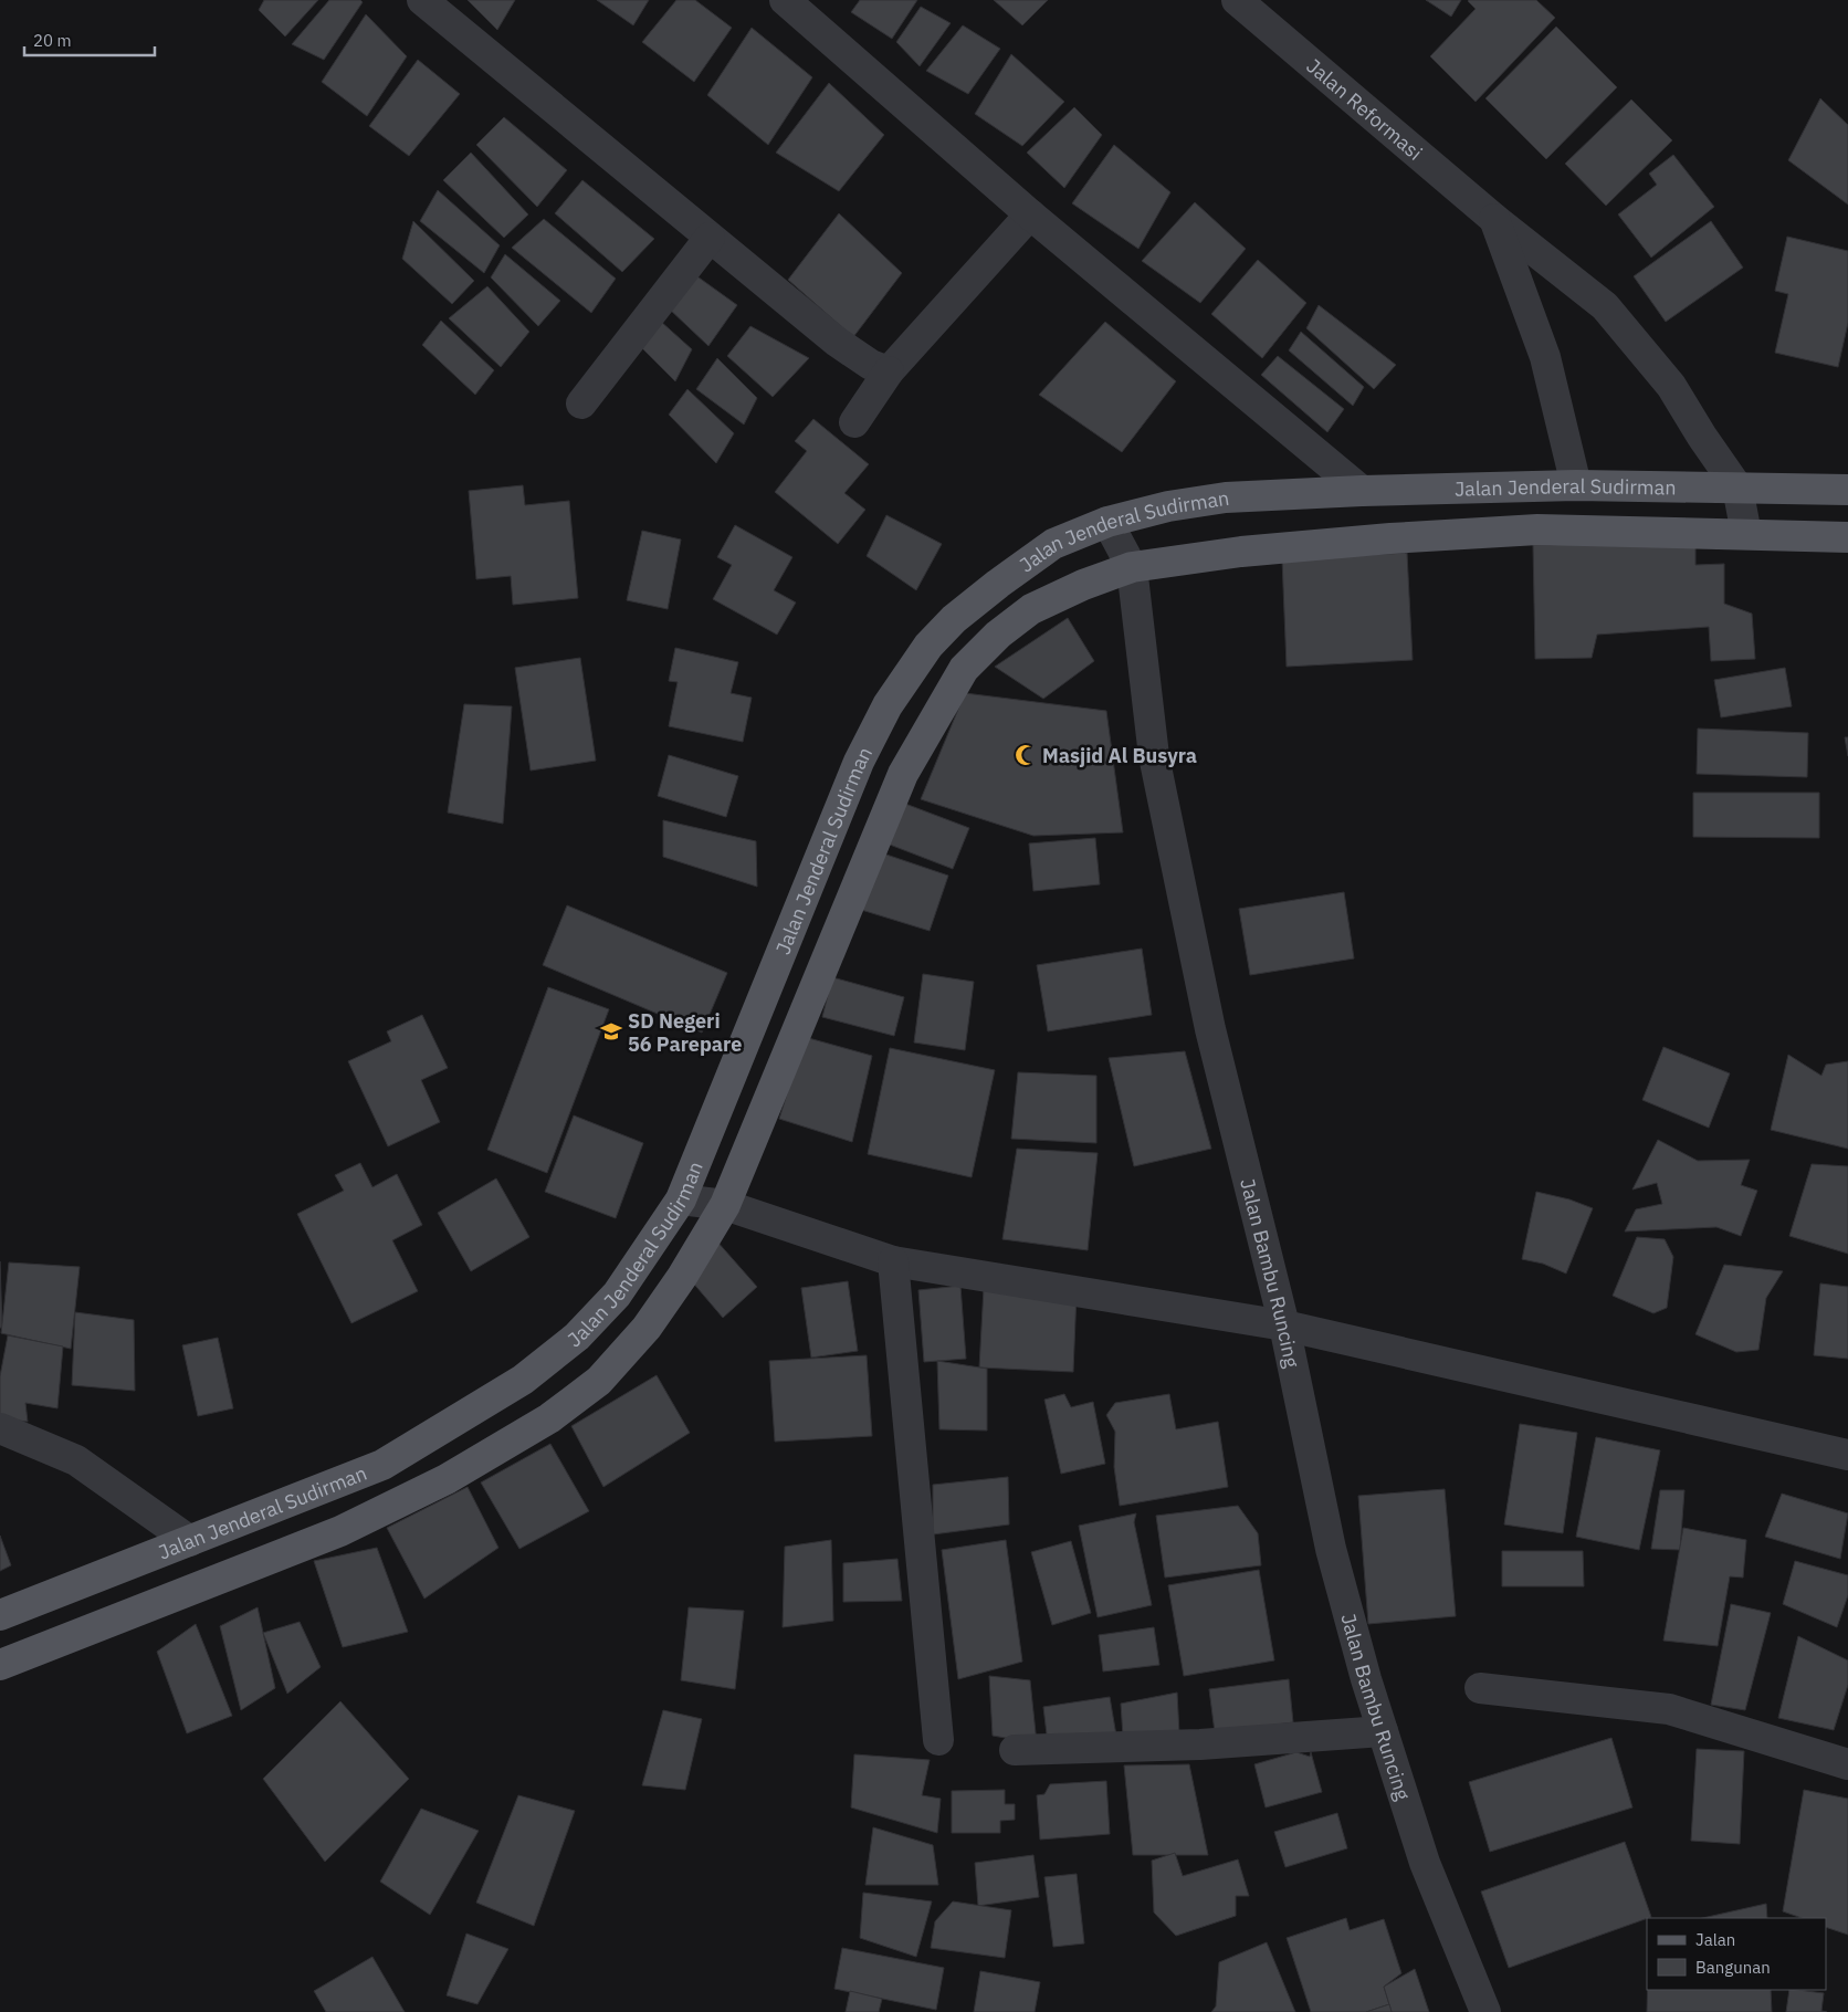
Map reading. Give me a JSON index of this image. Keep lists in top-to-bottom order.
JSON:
{
  "streets": {
    "main road": ["Jalan Jenderal Sudirman"],
    "street": ["Jalan Reformasi", "Jalan Bambu Runcing"]
  },
  "crossings": [
    ["Jalan Reformasi", "Jalan Jenderal Sudirman"],
    ["Jalan Jenderal Sudirman", "Jalan Bambu Runcing"]
  ],
  "places": {
    "mosque": ["Masjid Al Busyra"],
    "school or university": ["SD Negeri 56 Parepare"]
  },
  "legend": ["Jalan", "Bangunan"],
  "scale_bar": "20 m"
}
